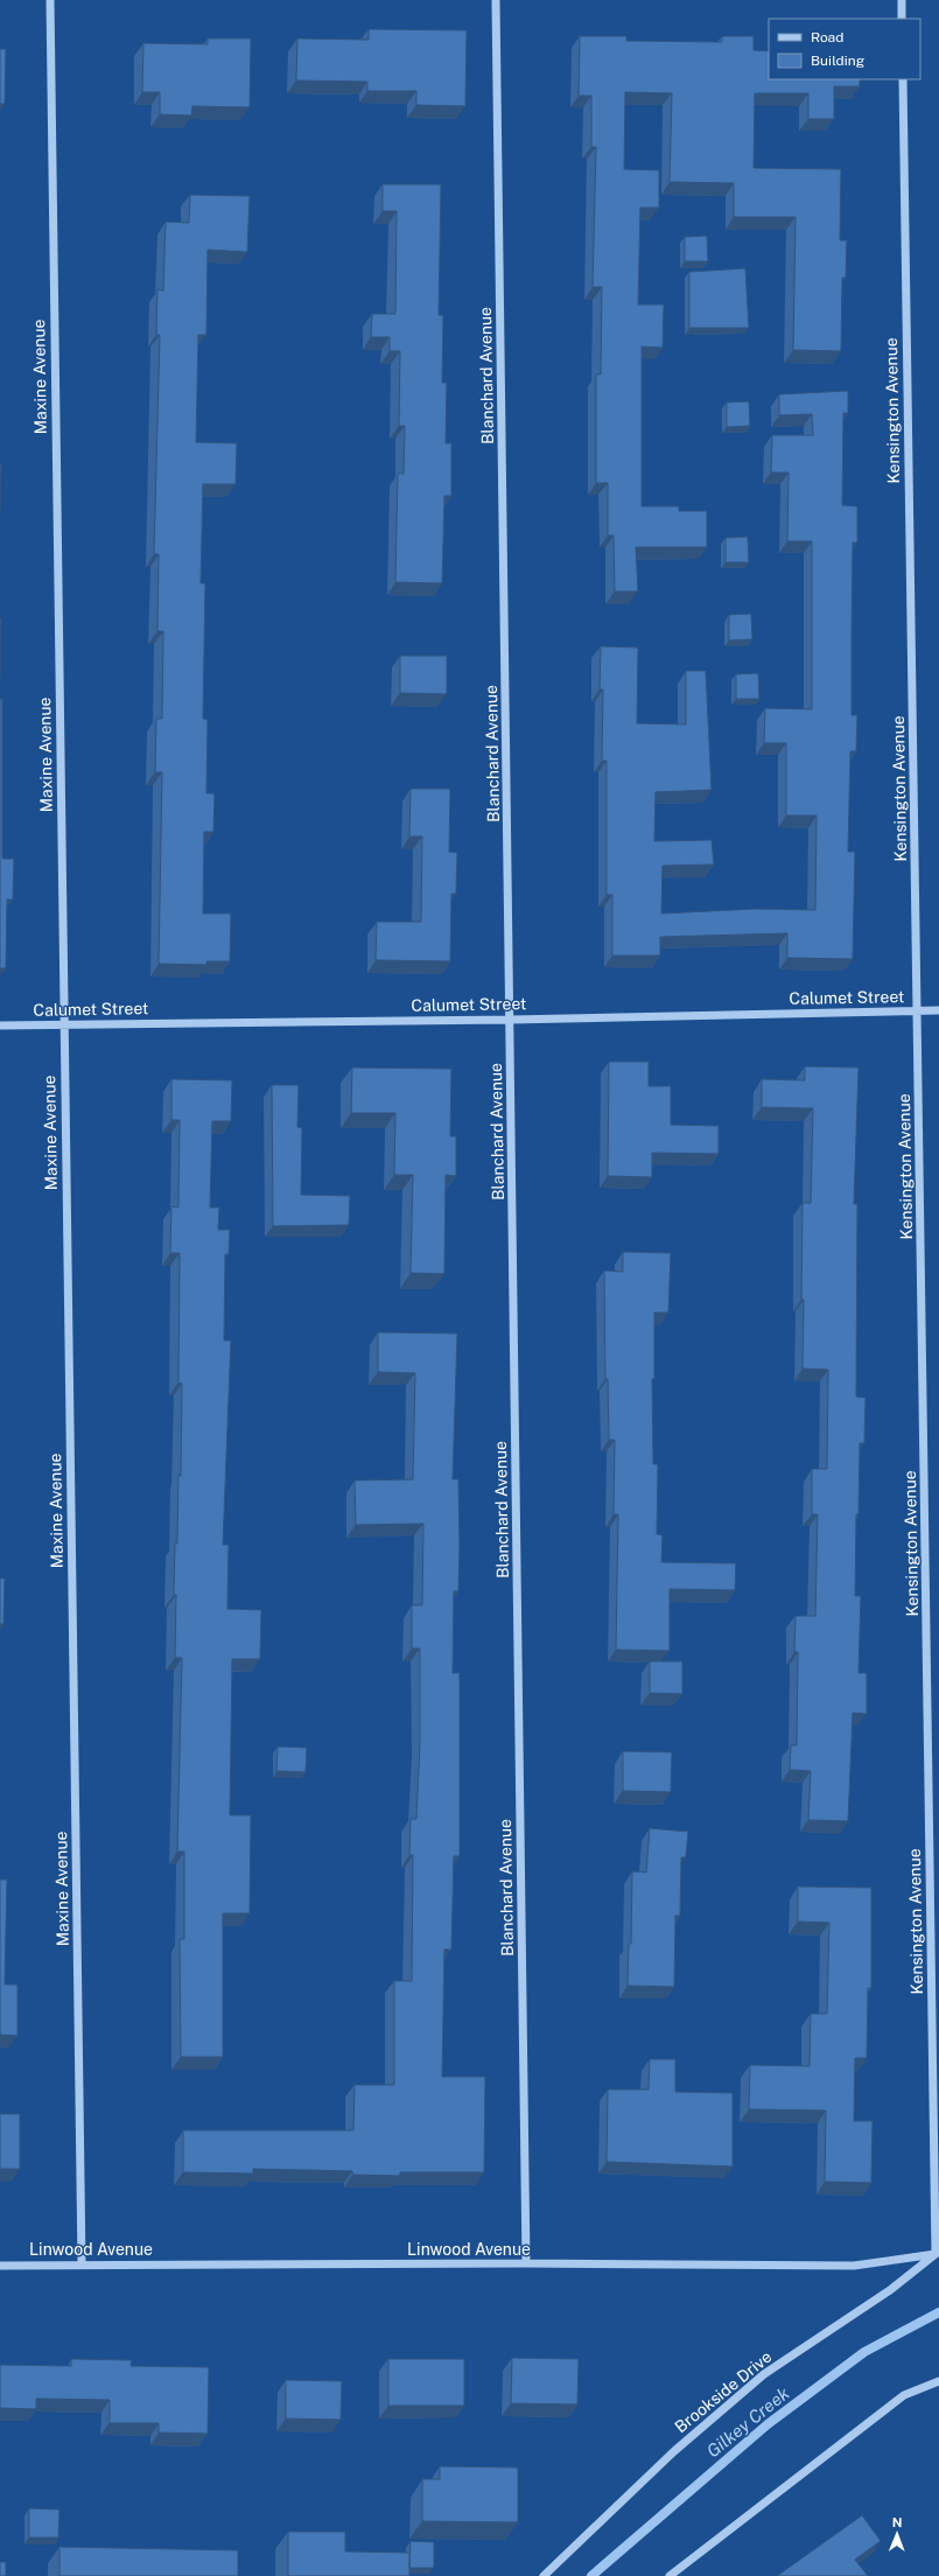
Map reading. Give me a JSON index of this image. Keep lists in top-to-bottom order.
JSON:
{
  "streets": {
    "street": [
      "Blanchard Avenue",
      "Maxine Avenue",
      "Kensington Avenue",
      "Calumet Street",
      "Linwood Avenue",
      "Brookside Drive"
    ]
  },
  "crossings": [
    ["Blanchard Avenue", "Calumet Street"],
    ["Blanchard Avenue", "Linwood Avenue"],
    ["Maxine Avenue", "Calumet Street"],
    ["Maxine Avenue", "Linwood Avenue"],
    ["Kensington Avenue", "Calumet Street"],
    ["Kensington Avenue", "Linwood Avenue"],
    ["Kensington Avenue", "Brookside Drive"],
    ["Linwood Avenue", "Brookside Drive"]
  ],
  "water": ["Gilkey Creek"],
  "legend": ["Road", "Building"],
  "north": "top"
}
